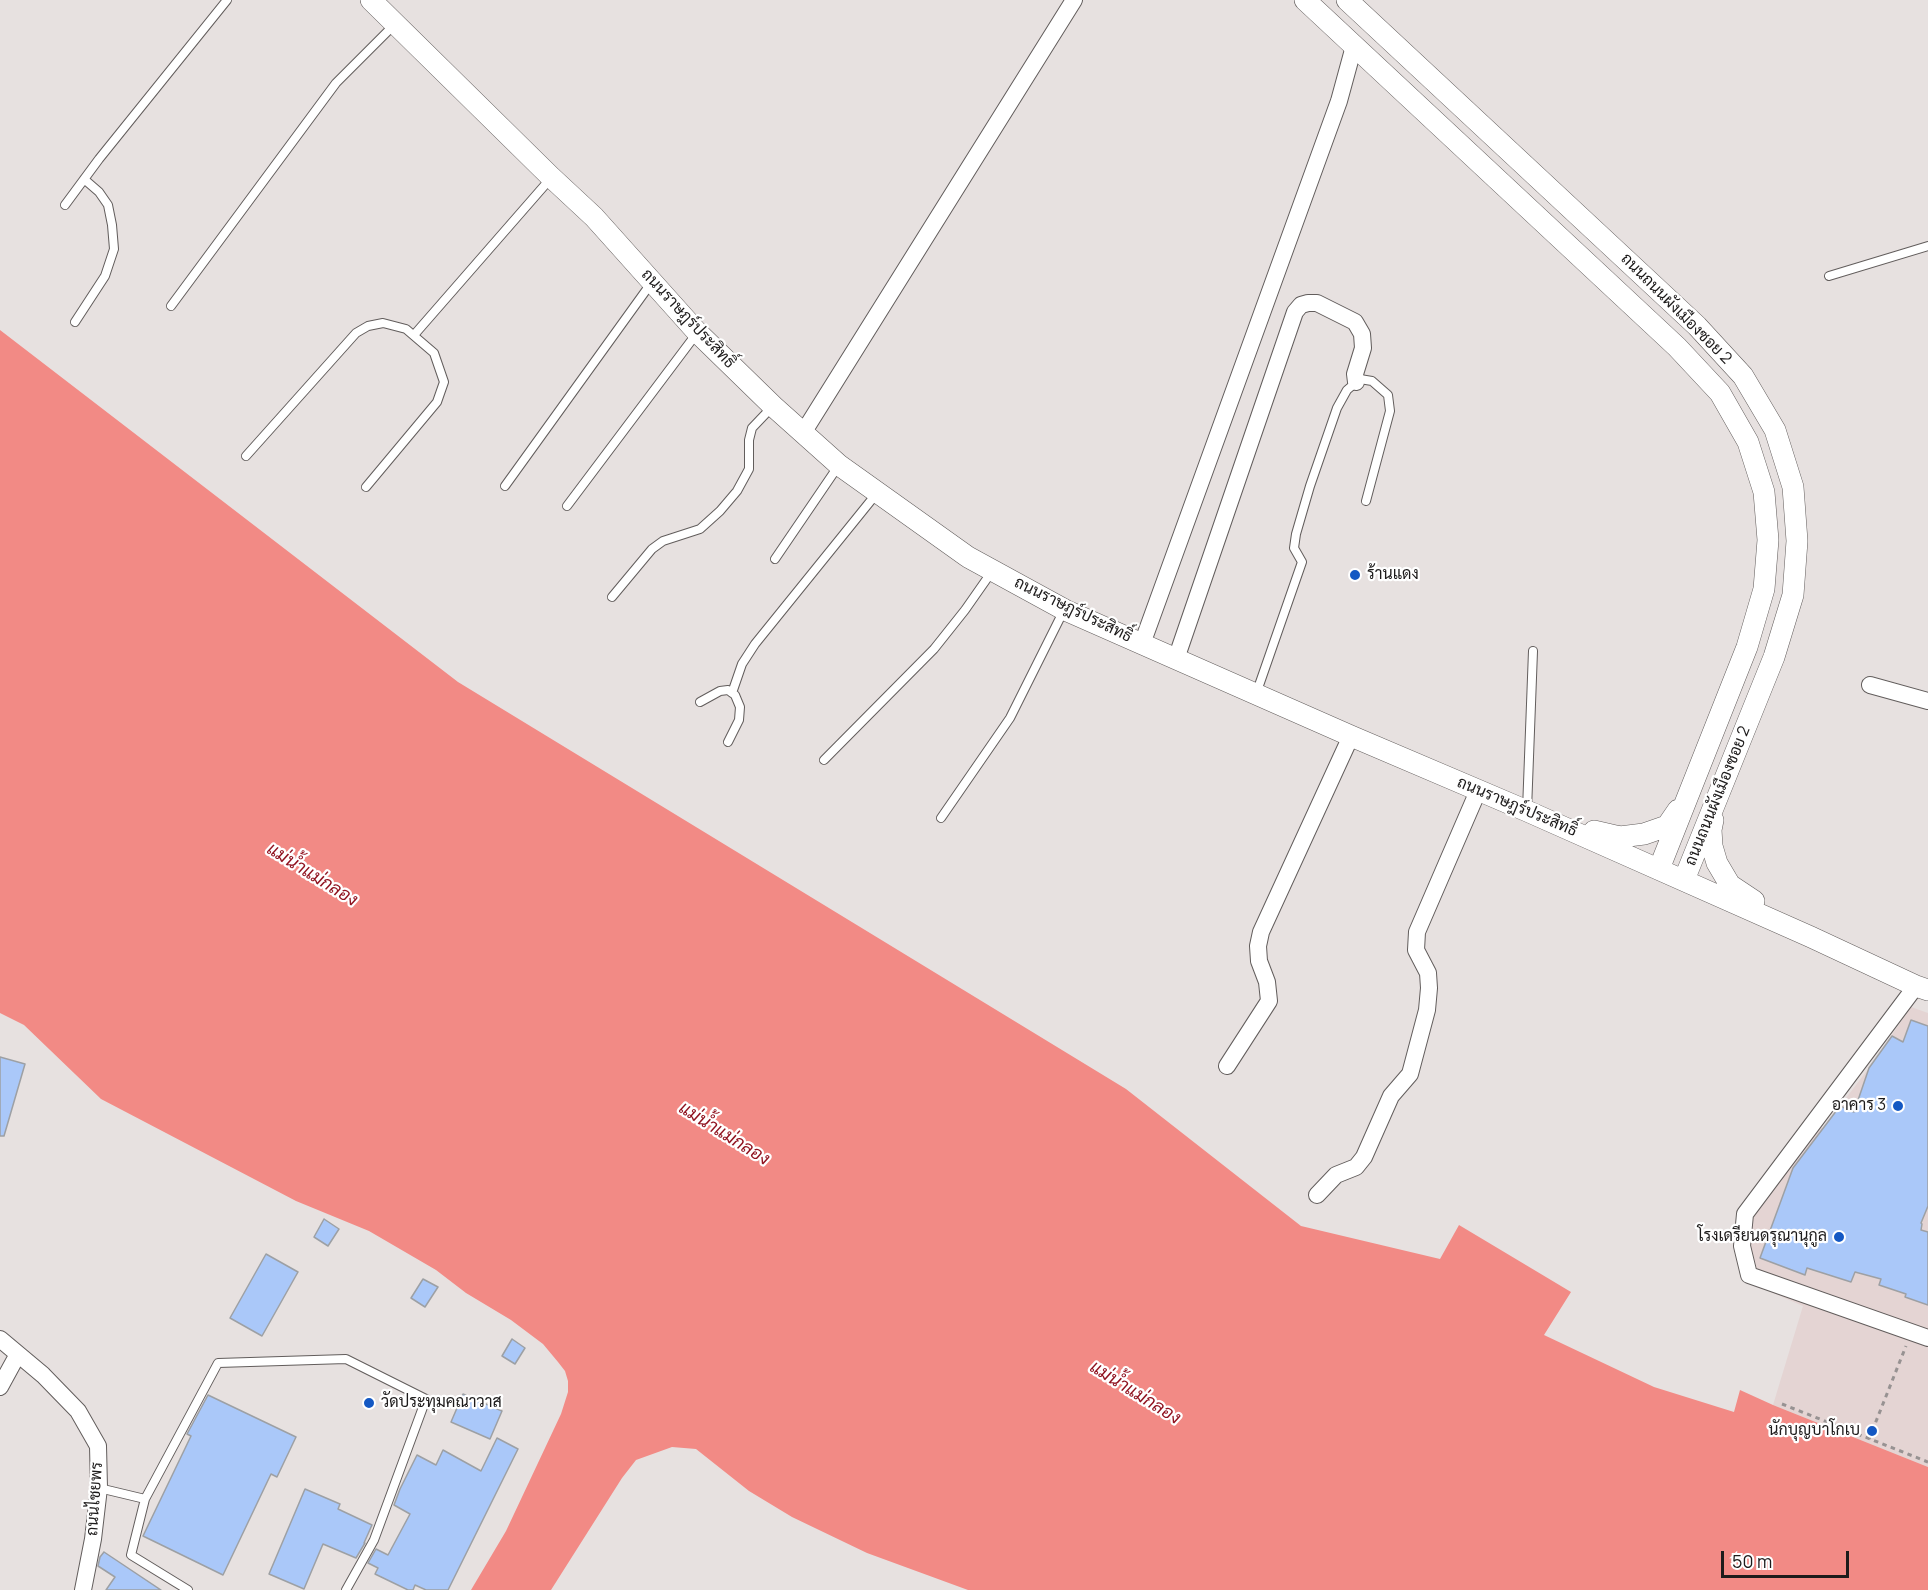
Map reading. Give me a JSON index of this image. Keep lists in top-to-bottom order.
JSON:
{
  "streets": {
    "street": ["ถนนถนนผังเมืองซอย 2", "ถนนราษฎร์ประสิทธิ์", "ถนนไชยพร"]
  },
  "crossings": [
    ["ถนนถนนผังเมืองซอย 2", "ถนนราษฎร์ประสิทธิ์"]
  ],
  "water": ["แม่น้ำแม่กลอง"],
  "places": [
    "ร้านแดง",
    "อาคาร 3",
    "โรงเดรียนดรุณานุกูล",
    "วัดประทุมคณาวาส",
    "นักบุญบาโกเบ"
  ],
  "scale_bar": "50 m"
}
